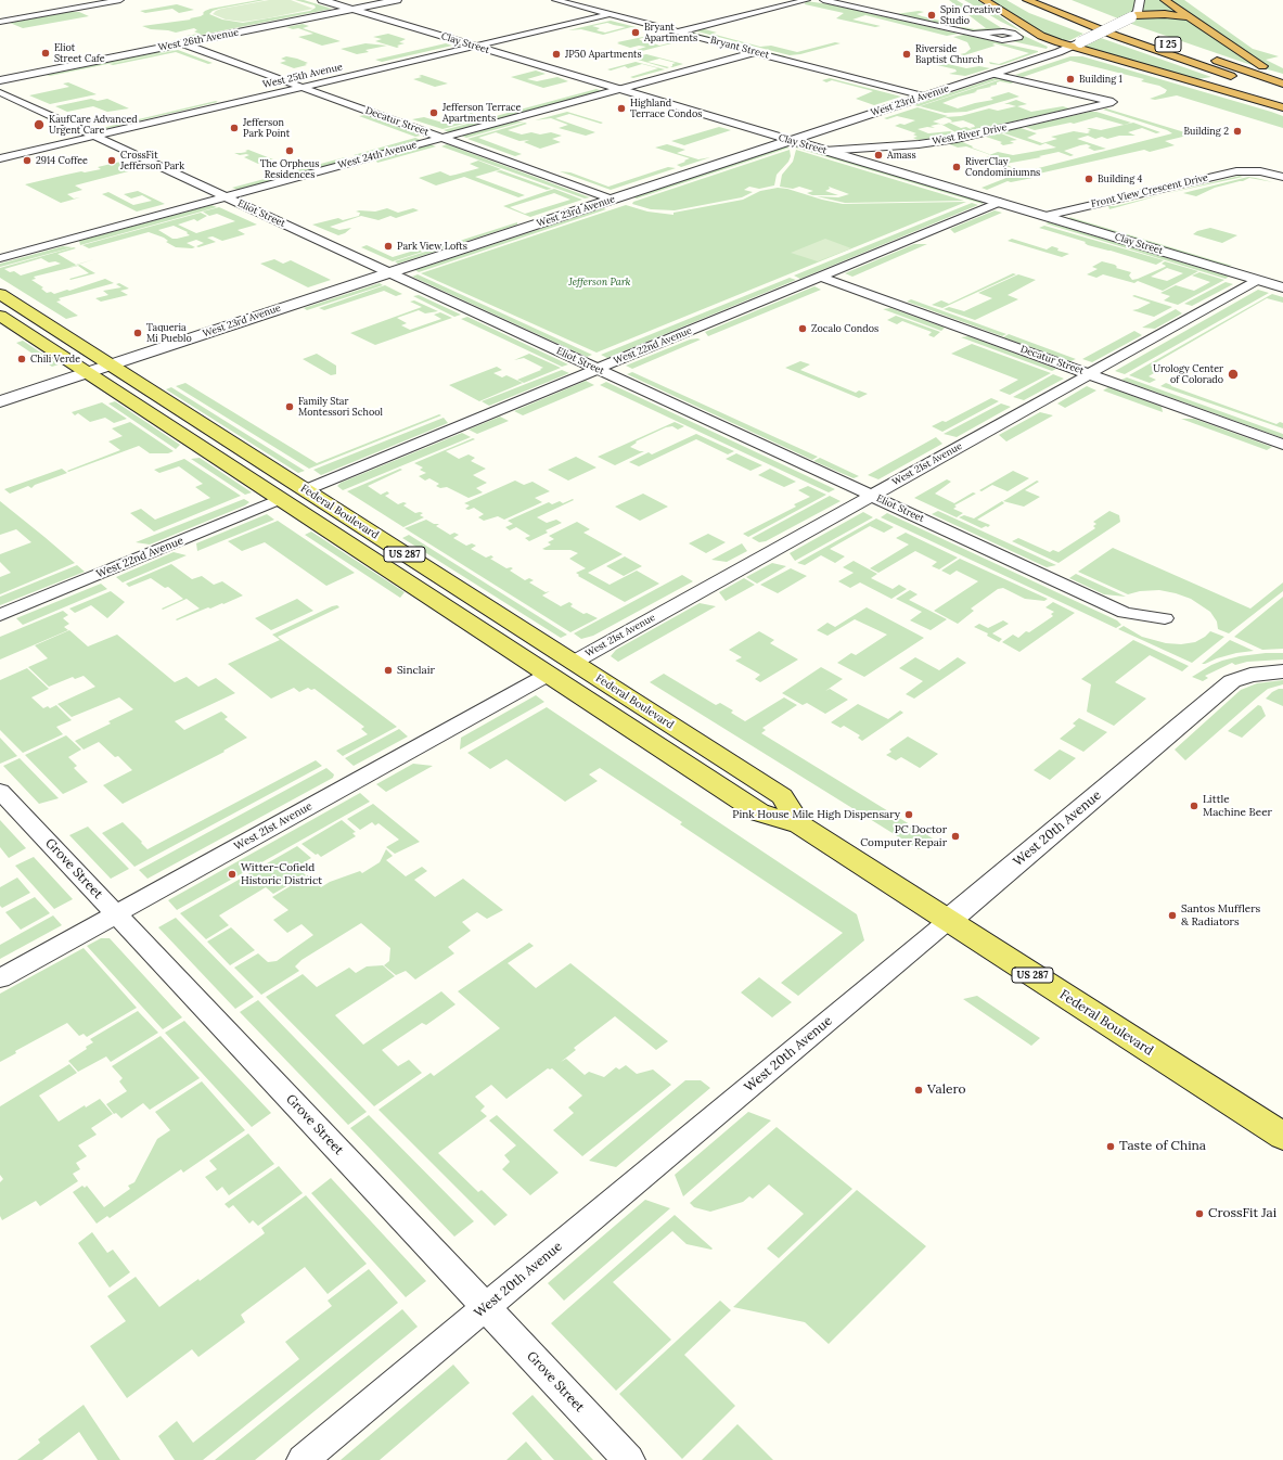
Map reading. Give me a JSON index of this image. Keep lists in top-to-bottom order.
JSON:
{
  "streets": {
    "highway": ["I 25"],
    "main road": ["Federal Boulevard", "US 287"],
    "street": [
      "West 26th Avenue",
      "Clay Street",
      "Bryant Street",
      "West 25th Avenue",
      "West 23rd Avenue",
      "Decatur Street",
      "West River Drive",
      "West 24th Avenue",
      "Front View Crescent Drive",
      "Eliot Street",
      "West 22nd Avenue",
      "West 21st Avenue",
      "West 20th Avenue",
      "Grove Street"
    ]
  },
  "crossings": [
    ["West 26th Avenue", "Clay Street"],
    ["West 26th Avenue", "Decatur Street"],
    ["Clay Street", "West 25th Avenue"],
    ["Clay Street", "West 23rd Avenue"],
    ["Clay Street", "West River Drive"],
    ["Clay Street", "West 24th Avenue"],
    ["Clay Street", "Front View Crescent Drive"],
    ["Clay Street", "West 22nd Avenue"],
    ["Clay Street", "West 21st Avenue"],
    ["Bryant Street", "West 25th Avenue"],
    ["Bryant Street", "West 23rd Avenue"],
    ["Bryant Street", "West 24th Avenue"],
    ["West 25th Avenue", "Decatur Street"],
    ["West 25th Avenue", "Eliot Street"],
    ["West 23rd Avenue", "Decatur Street"],
    ["West 23rd Avenue", "West River Drive"],
    ["West 23rd Avenue", "Eliot Street"],
    ["West 23rd Avenue", "Federal Boulevard"],
    ["Decatur Street", "West 24th Avenue"],
    ["Decatur Street", "West 22nd Avenue"],
    ["Decatur Street", "West 21st Avenue"],
    ["West 24th Avenue", "Eliot Street"],
    ["Eliot Street", "West 22nd Avenue"],
    ["Eliot Street", "West 21st Avenue"],
    ["West 22nd Avenue", "Federal Boulevard"],
    ["West 21st Avenue", "Federal Boulevard"],
    ["West 21st Avenue", "Grove Street"],
    ["Federal Boulevard", "West 20th Avenue"],
    ["West 20th Avenue", "Grove Street"]
  ],
  "parks": ["Jefferson Park"],
  "places": [
    "Spin Creative Studio",
    "Bryant Apartments",
    "Eliot Street Cafe",
    "JP50 Apartments",
    "Riverside Baptist Church",
    "Building 1",
    "Highland Terrace Condos",
    "Jefferson Terrace Apartments",
    "KaufCare Advanced Urgent Care",
    "Jefferson Park Point",
    "Building 2",
    "The Orpheus Residences",
    "Amass",
    "2914 Coffee",
    "CrossFit Jefferson Park",
    "RiverClay Condominiumns",
    "Building 4",
    "Park View Lofts",
    "Zocalo Condos",
    "Taqueria Mi Pueblo",
    "Chili Verde",
    "Urology Center of Colorado",
    "Family Star Montessori School",
    "Sinclair",
    "Little Machine Beer",
    "Pink House Mile High Dispensary",
    "PC Doctor Computer Repair",
    "Witter-Cofield Historic District",
    "Santos Mufflers & Radiators",
    "Valero",
    "Taste of China",
    "CrossFit Jai"
  ]
}
